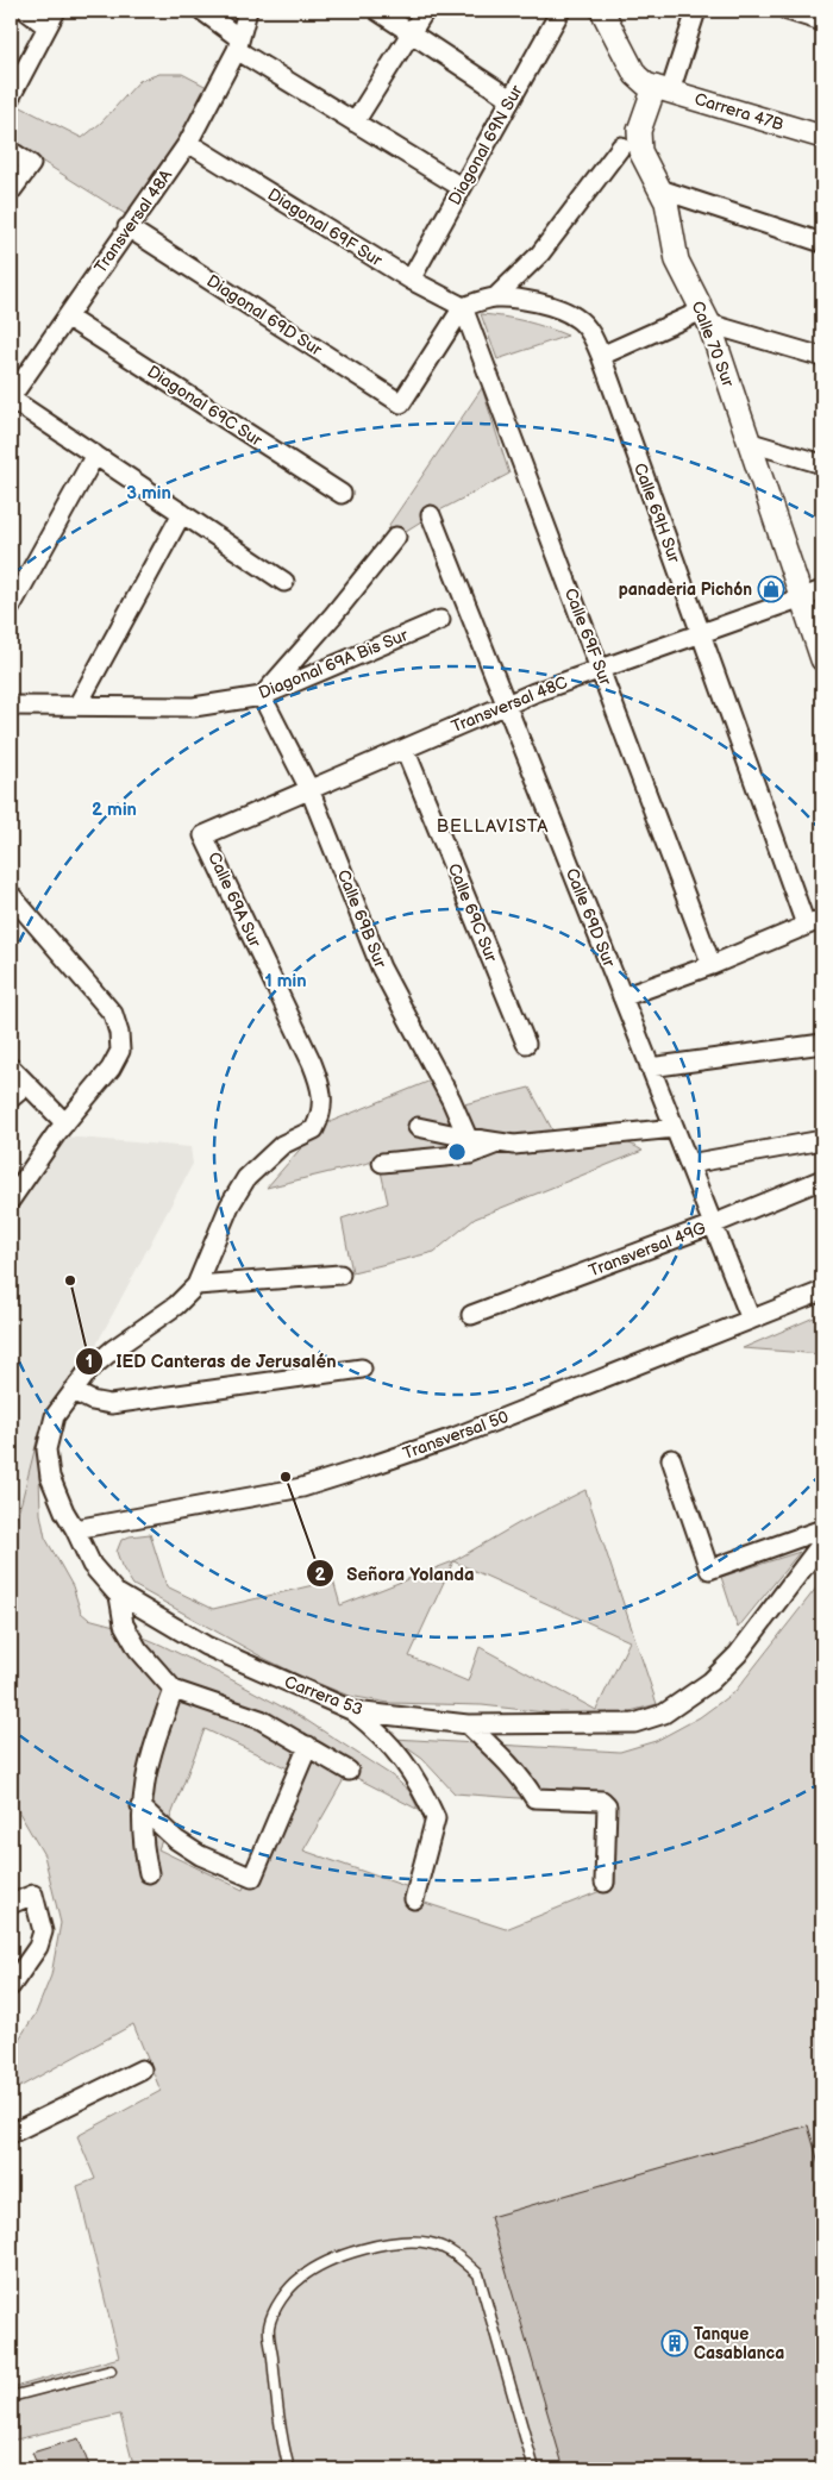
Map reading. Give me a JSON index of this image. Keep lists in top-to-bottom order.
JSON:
{
  "streets": {
    "street": [
      "Carrera 47B",
      "Diagonal 69N Sur",
      "Transversal 48A",
      "Diagonal 69F Sur",
      "Diagonal 69D Sur",
      "Calle 70 Sur",
      "Diagonal 69C Sur",
      "Calle 69H Sur",
      "Calle 69F Sur",
      "Diagonal 69A Bis Sur",
      "Transversal 48C",
      "Calle 69A Sur",
      "Calle 69C Sur",
      "Calle 69D Sur",
      "Calle 69B Sur",
      "Transversal 49G",
      "Transversal 50",
      "Carrera 53"
    ]
  },
  "crossings": [
    ["Carrera 47B", "Calle 70 Sur"],
    ["Diagonal 69N Sur", "Diagonal 69F Sur"],
    ["Transversal 48A", "Diagonal 69F Sur"],
    ["Transversal 48A", "Diagonal 69D Sur"],
    ["Transversal 48A", "Diagonal 69C Sur"],
    ["Diagonal 69F Sur", "Diagonal 69D Sur"],
    ["Diagonal 69F Sur", "Calle 69H Sur"],
    ["Diagonal 69F Sur", "Calle 69F Sur"],
    ["Diagonal 69D Sur", "Calle 69H Sur"],
    ["Diagonal 69D Sur", "Calle 69F Sur"],
    ["Calle 70 Sur", "Transversal 48C"],
    ["Calle 69H Sur", "Calle 69F Sur"],
    ["Calle 69H Sur", "Transversal 48C"],
    ["Calle 69F Sur", "Transversal 48C"],
    ["Diagonal 69A Bis Sur", "Calle 69B Sur"],
    ["Transversal 48C", "Calle 69A Sur"],
    ["Transversal 48C", "Calle 69C Sur"],
    ["Transversal 48C", "Calle 69D Sur"],
    ["Transversal 48C", "Calle 69B Sur"],
    ["Calle 69A Sur", "Carrera 53"],
    ["Calle 69D Sur", "Transversal 49G"],
    ["Calle 69D Sur", "Transversal 50"],
    ["Transversal 50", "Carrera 53"]
  ],
  "districts": ["BELLAVISTA"],
  "places": {
    "shop": ["panaderia Pichón"],
    "other": ["IED Canteras de Jerusalén", "Señora Yolanda"],
    "building": ["Tanque Casablanca"]
  },
  "rings": ["3 min", "2 min", "1 min"]
}
